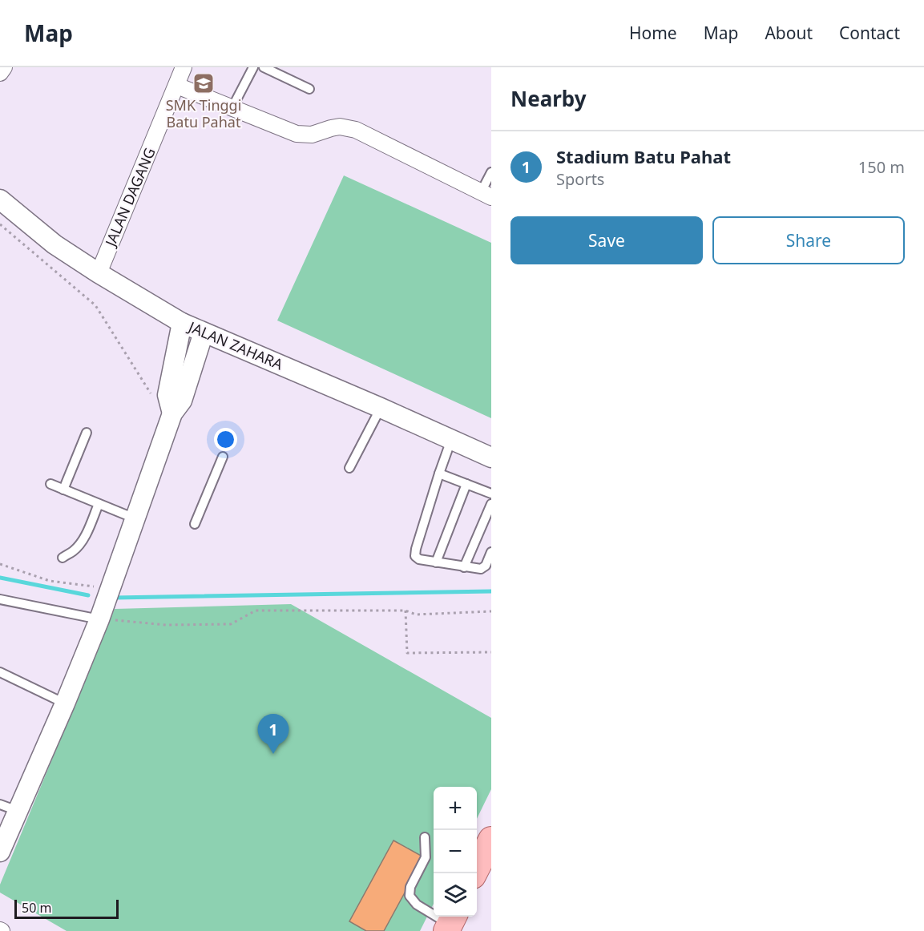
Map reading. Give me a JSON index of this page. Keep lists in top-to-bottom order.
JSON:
{
  "streets": {
    "street": ["JALAN DAGANG", "JALAN ZAHARA"]
  },
  "crossings": [
    ["JALAN DAGANG", "JALAN ZAHARA"]
  ],
  "places": {
    "school or university": ["SMK Tinggi Batu Pahat"]
  },
  "scale_bar": "50 m",
  "page": {
    "header": "Map",
    "nav": [
      "Home",
      "Map",
      "About",
      "Contact"
    ],
    "heading": "Nearby",
    "list": [
      {
        "mark": "1",
        "name": "Stadium Batu Pahat",
        "note": "Sports",
        "value": "150 m"
      }
    ],
    "buttons": ["Save", "Share"],
    "pins": "1",
    "map_buttons": ["+", "−"],
    "scale": "50 m"
  }
}
